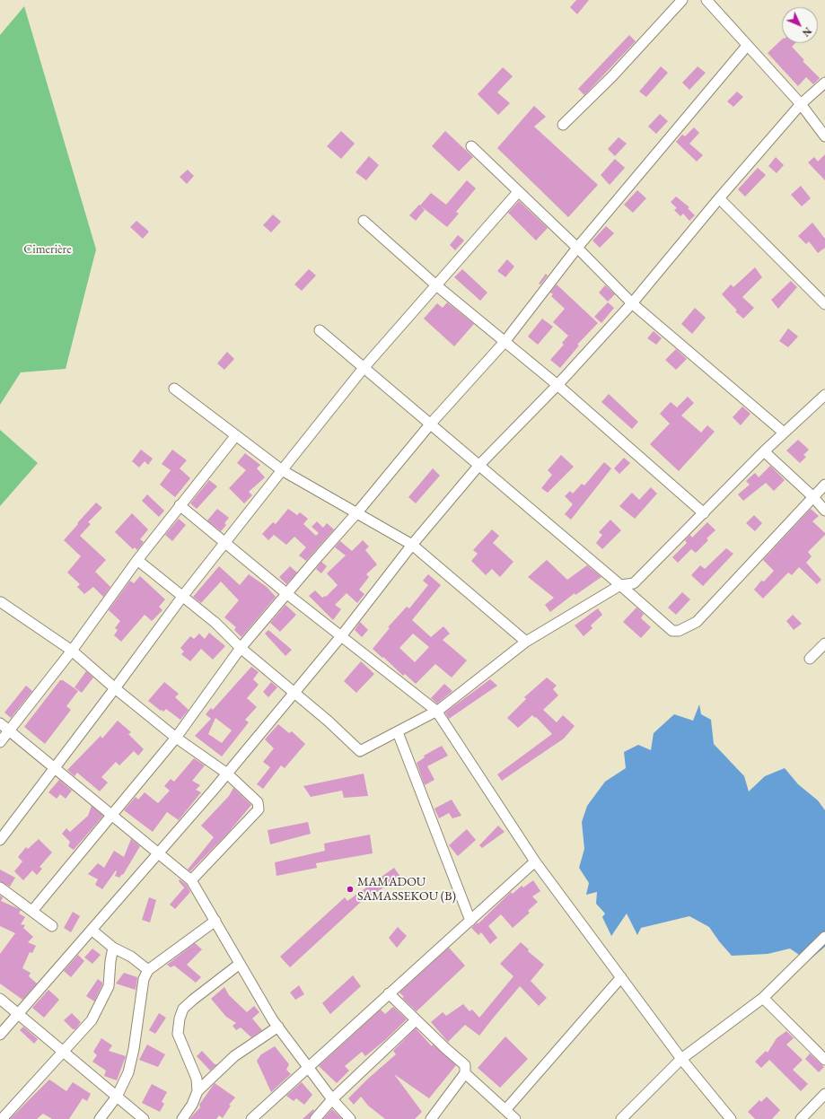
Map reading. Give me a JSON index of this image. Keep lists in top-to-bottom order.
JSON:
{
  "parks": ["Cimerière"],
  "places": ["MAMADOU SAMASSEKOU (B)"],
  "north": "bottom right"
}
